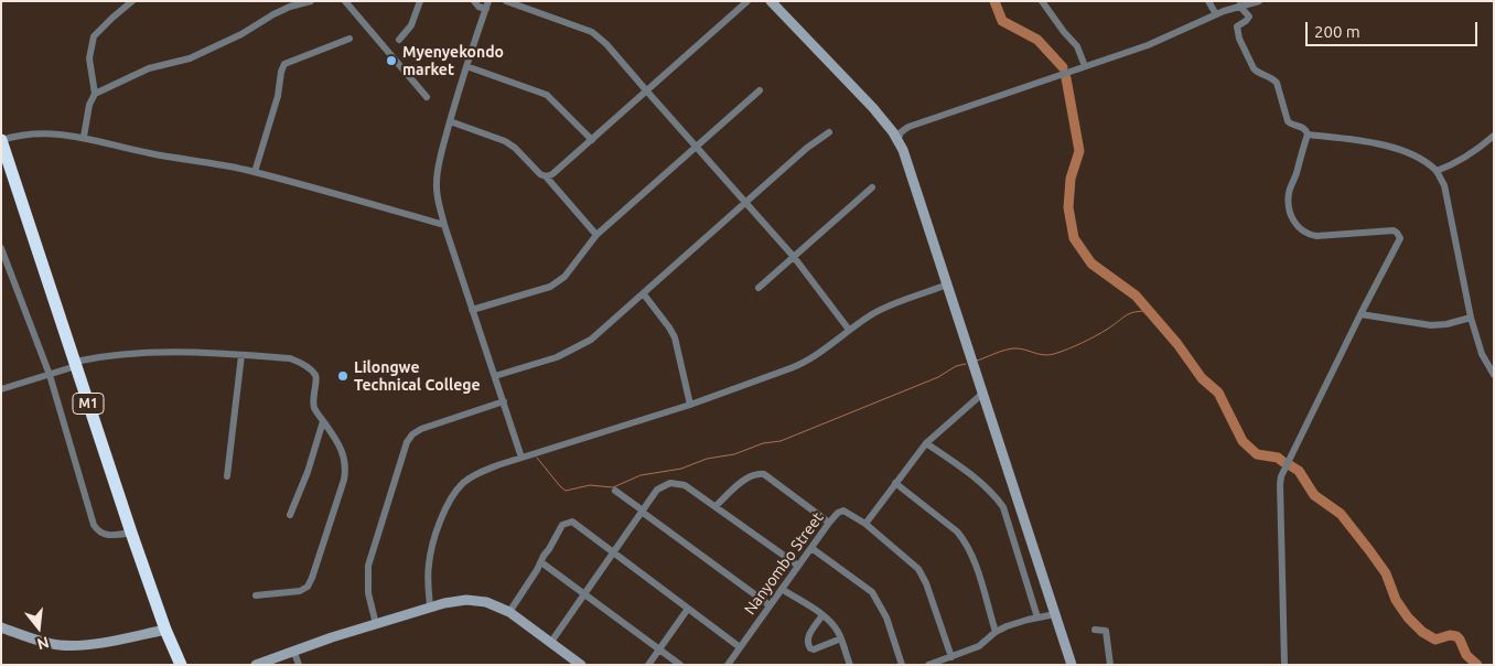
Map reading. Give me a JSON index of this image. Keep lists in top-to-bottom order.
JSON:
{
  "streets": {
    "highway": ["M1"],
    "street": ["Nanyombo Street"]
  },
  "places": ["Myenyekondo market", "Lilongwe Technical College"],
  "scale_bar": "200 m",
  "north": "bottom"
}
